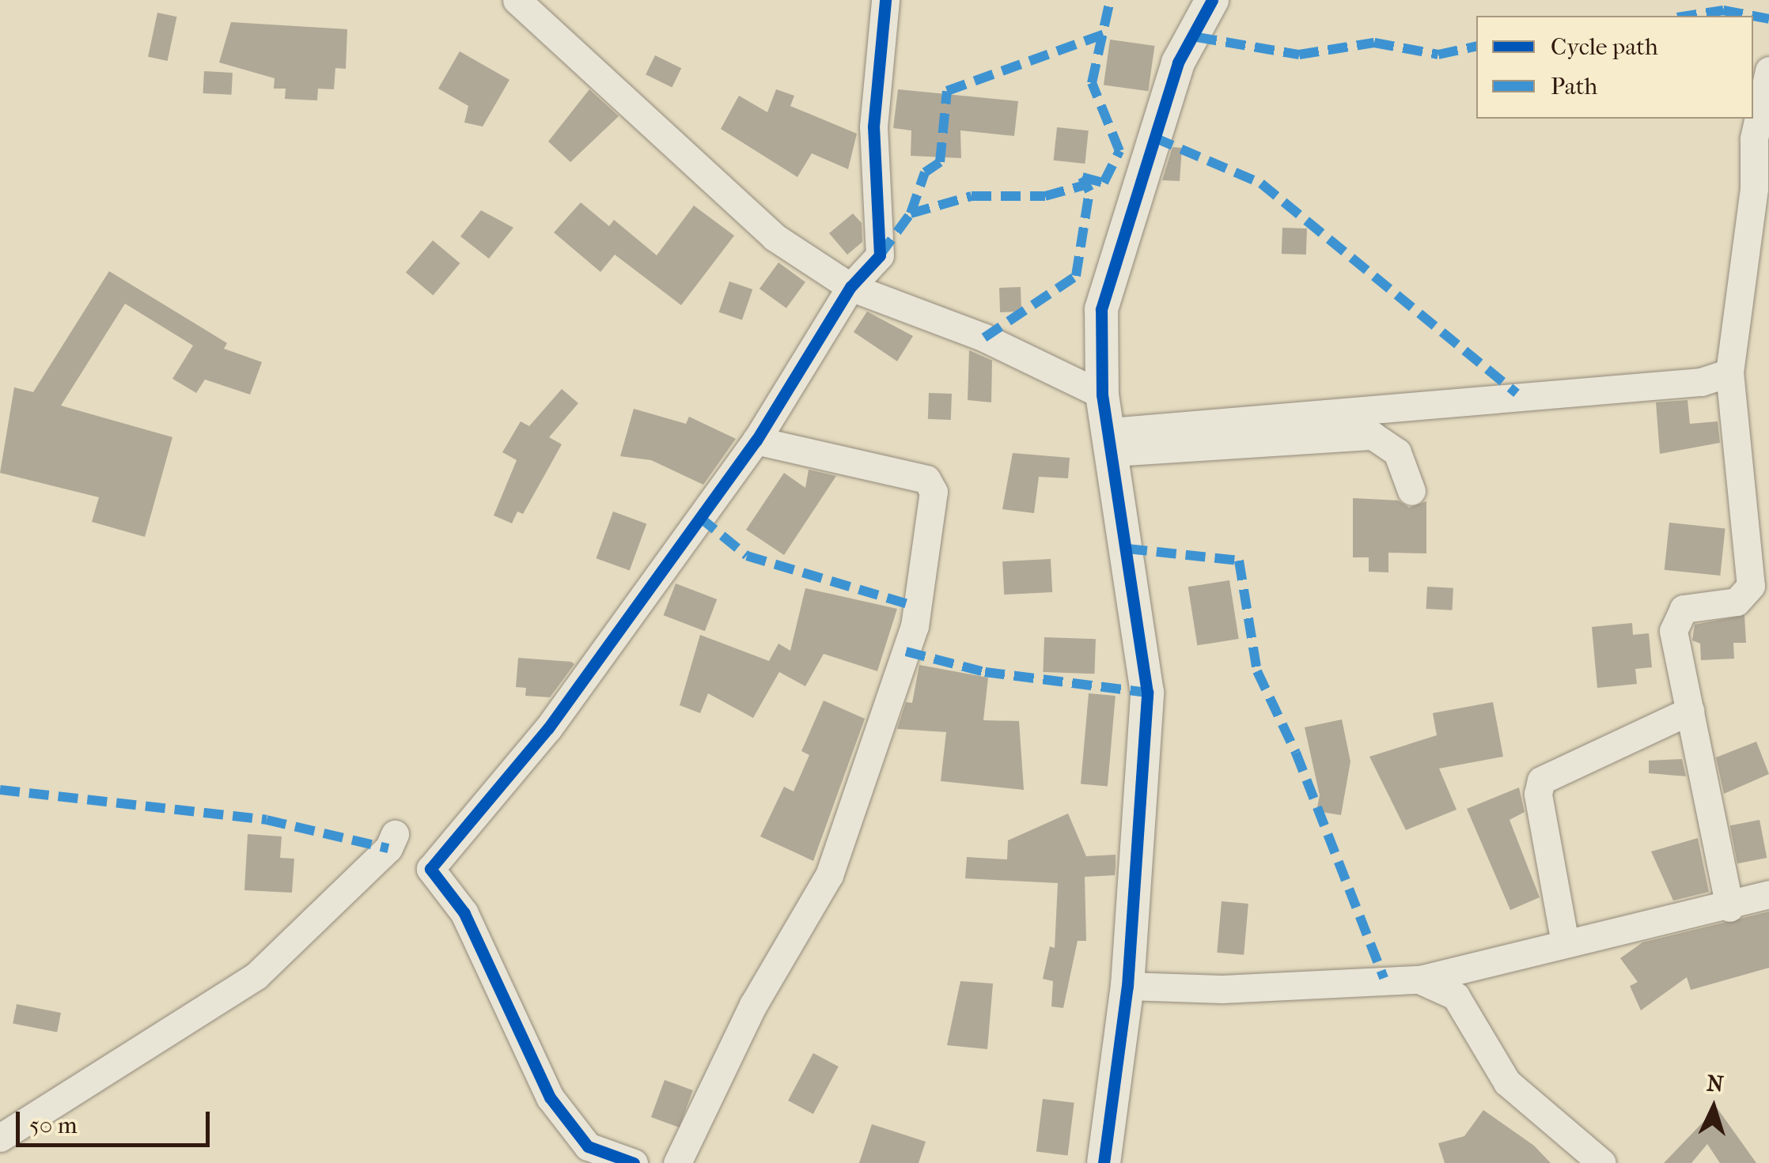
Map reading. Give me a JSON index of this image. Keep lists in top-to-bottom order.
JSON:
{
  "legend": ["Cycle path", "Path"],
  "scale_bar": "50 m",
  "north": "top"
}
